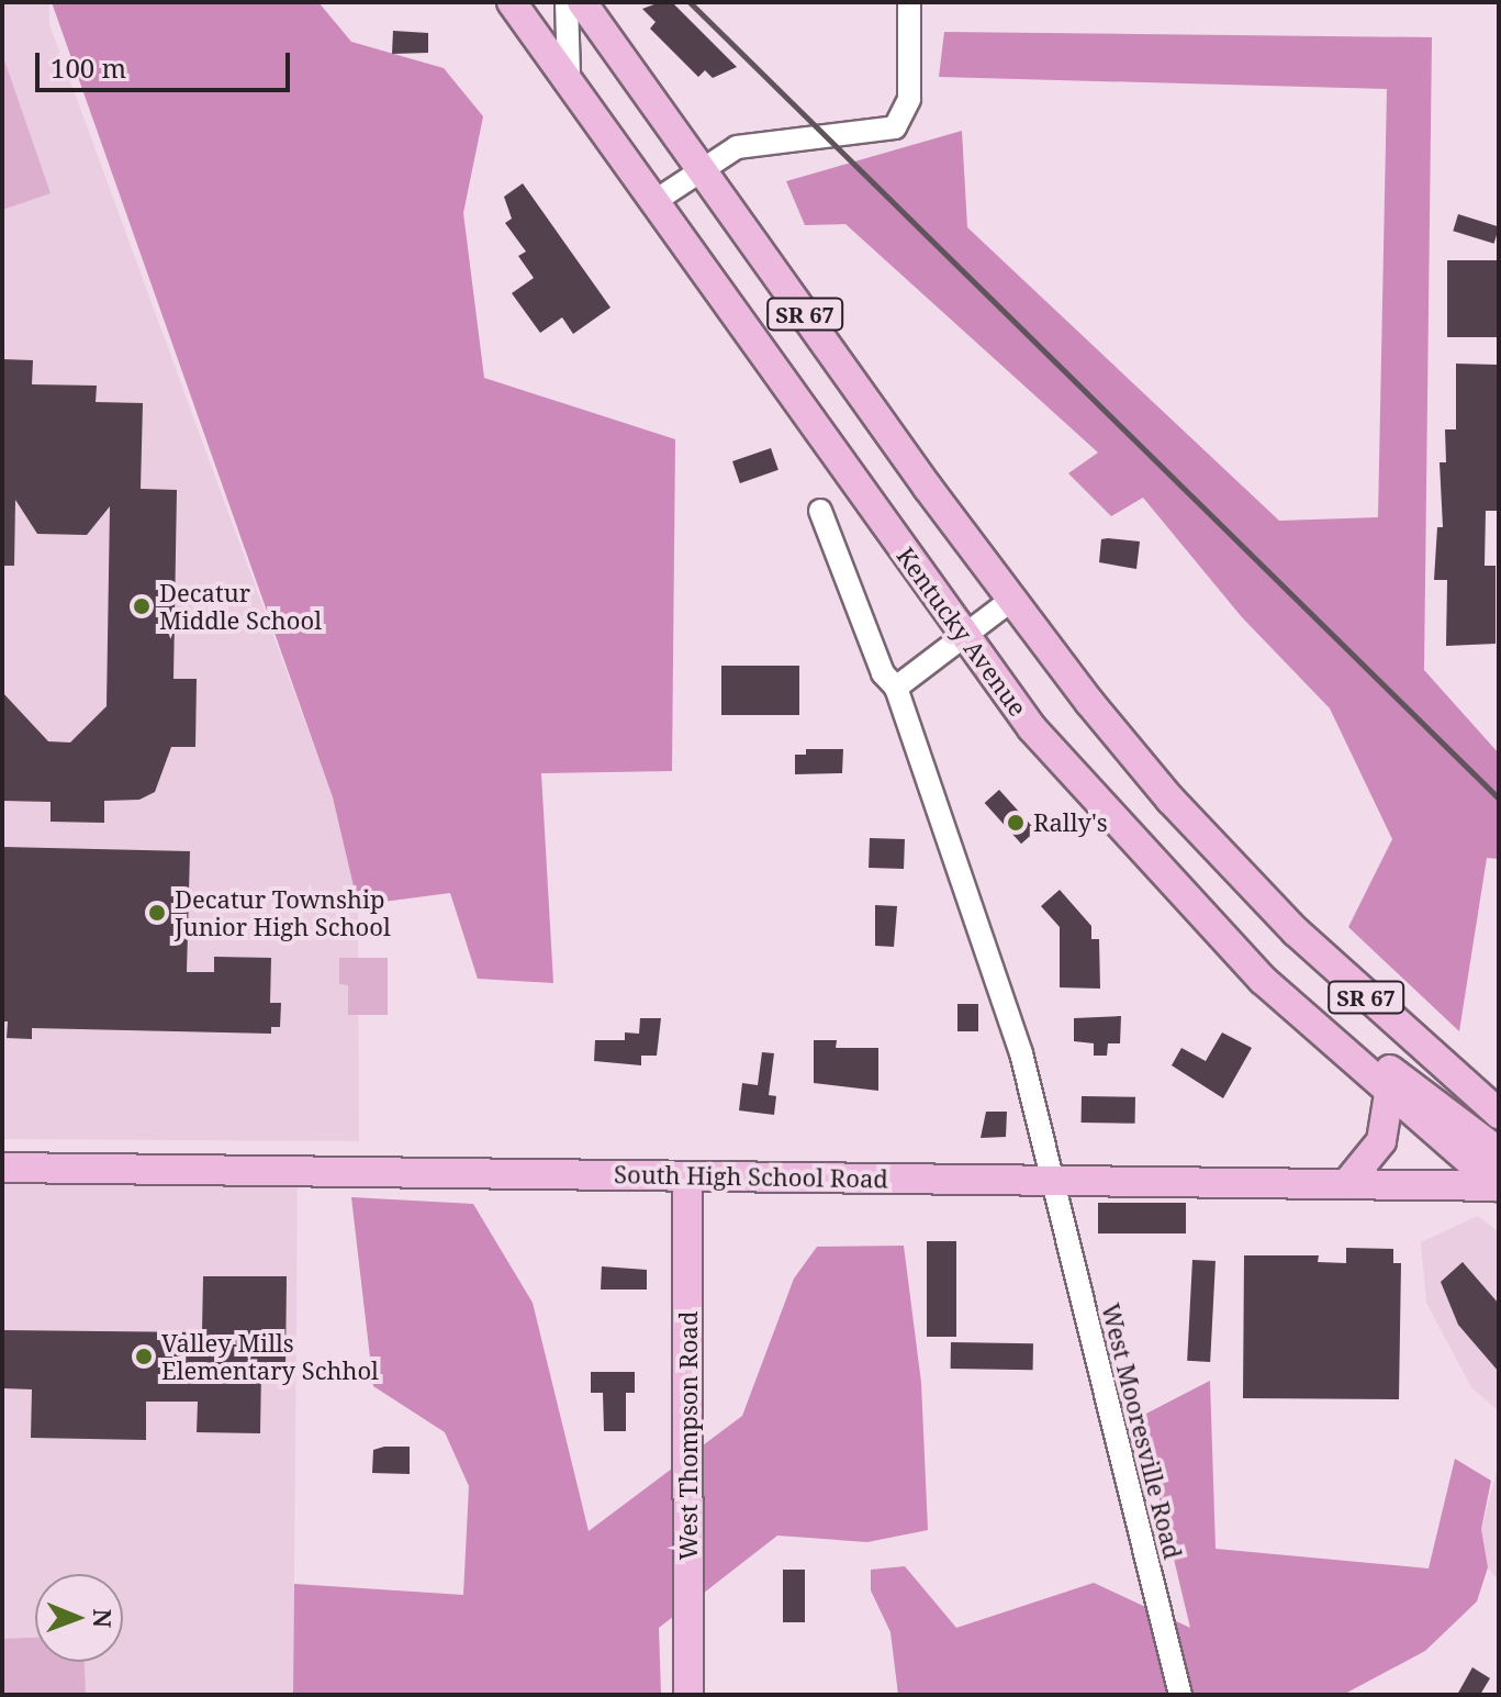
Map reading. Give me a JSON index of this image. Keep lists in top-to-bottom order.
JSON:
{
  "streets": {
    "main road": [
      "SR 67",
      "Kentucky Avenue",
      "South High School Road",
      "West Thompson Road"
    ],
    "street": ["West Mooresville Road"]
  },
  "crossings": [
    ["Kentucky Avenue", "South High School Road"],
    ["South High School Road", "West Mooresville Road"],
    ["South High School Road", "West Thompson Road"]
  ],
  "places": [
    "Decatur Middle School",
    "Rally's",
    "Decatur Township Junior High School",
    "Valley Mills Elementary Schhol"
  ],
  "scale_bar": "100 m",
  "north": "right"
}
